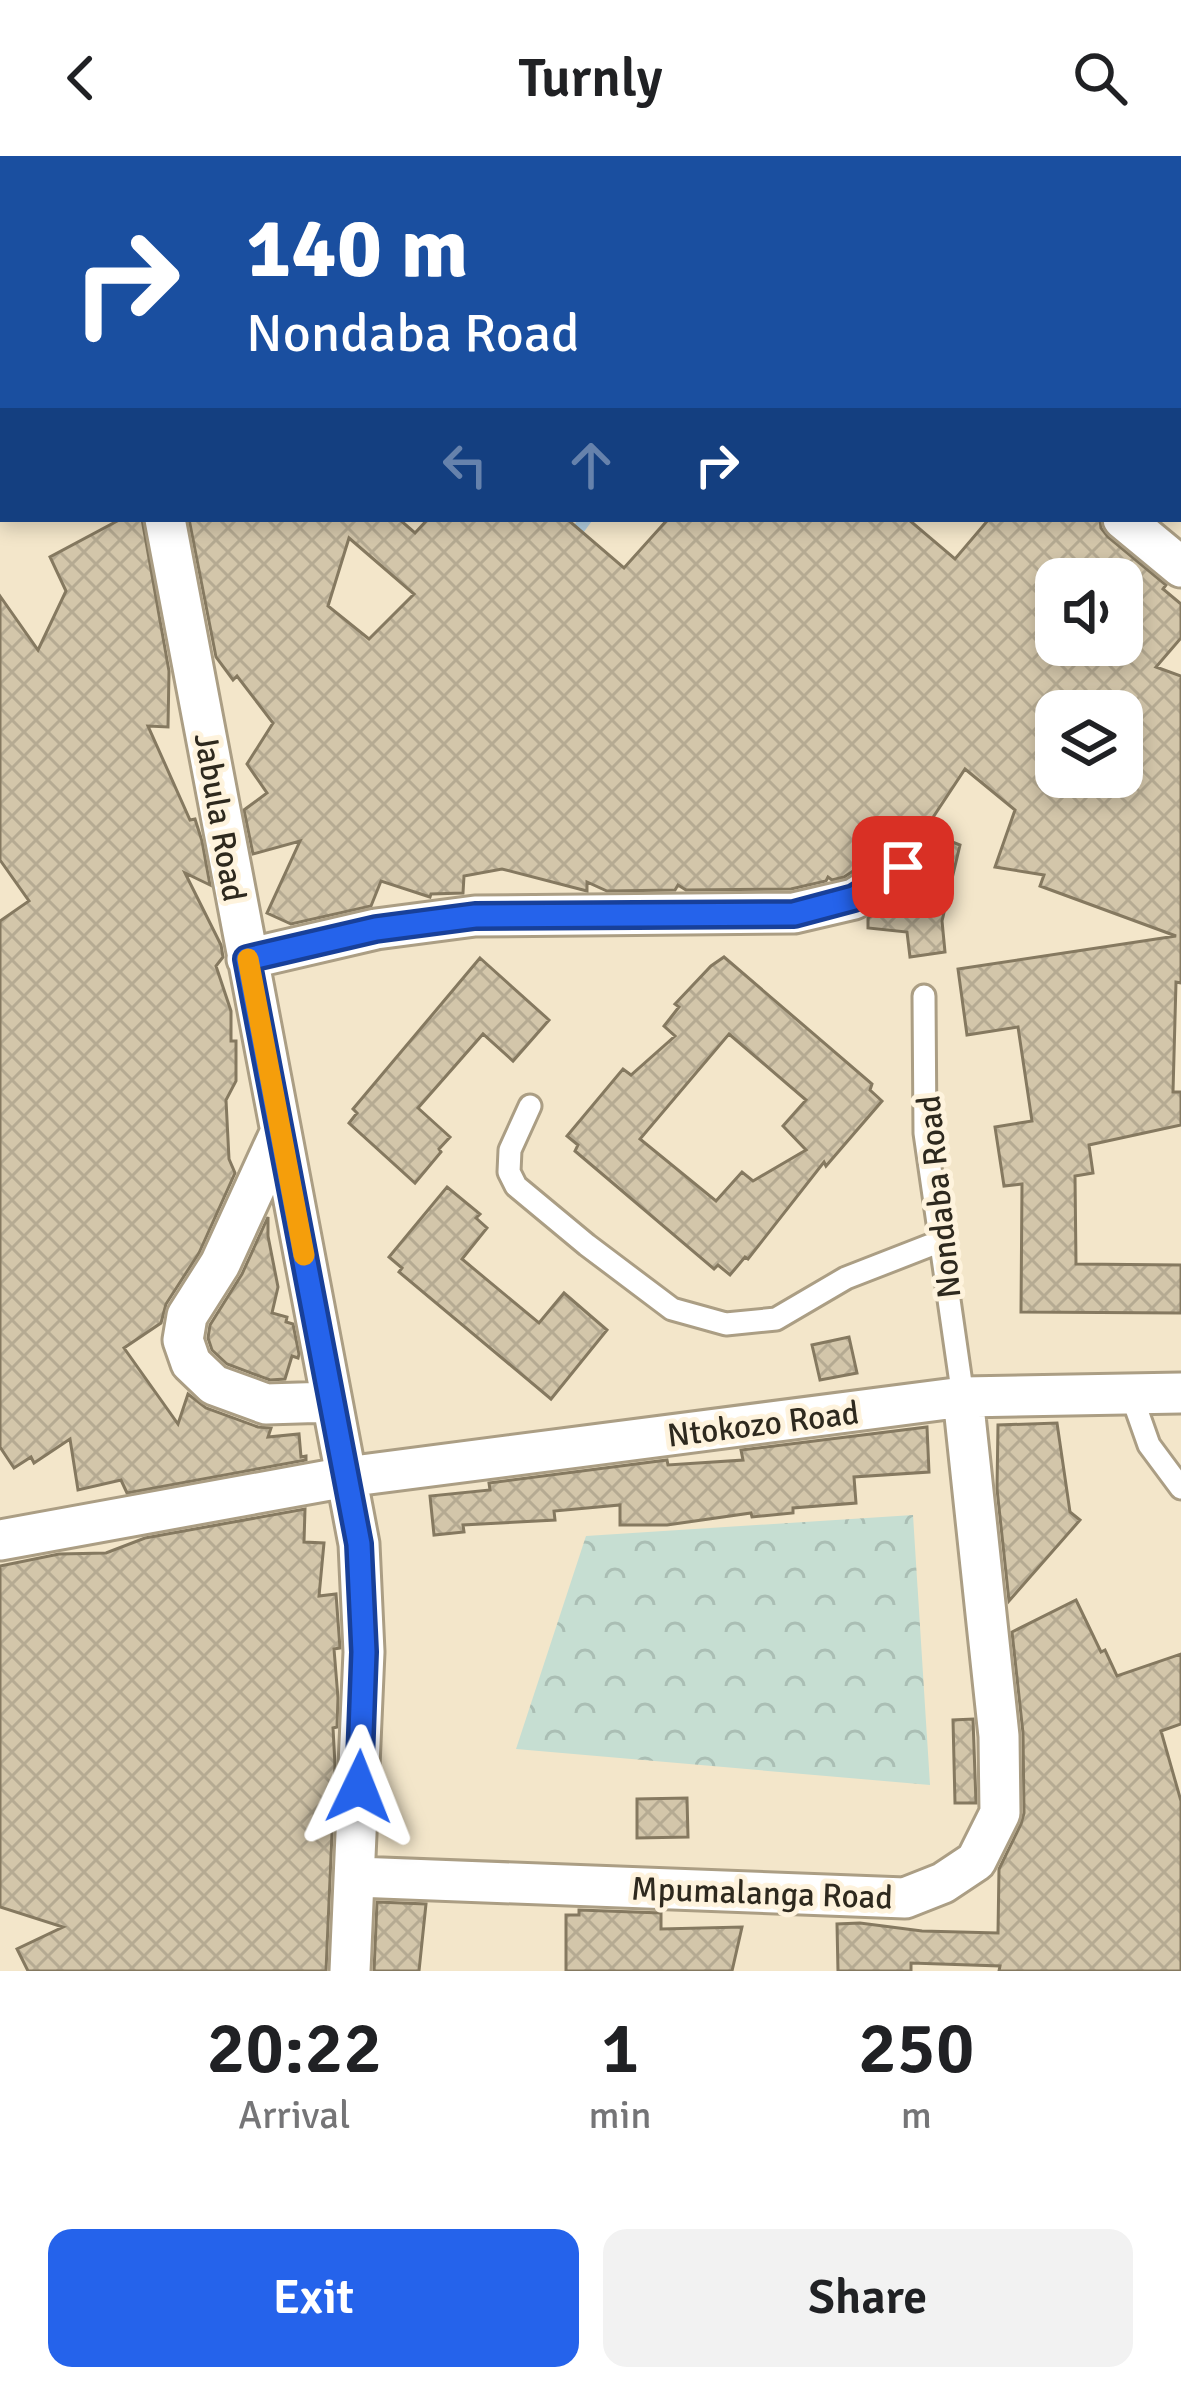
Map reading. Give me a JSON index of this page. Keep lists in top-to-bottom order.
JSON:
{
  "streets": {
    "street": ["Jabula Road", "Ntokozo Road", "Mpumalanga Road"],
    "lane": ["Nondaba Road"]
  },
  "crossings": [
    ["Jabula Road", "Ntokozo Road"],
    ["Jabula Road", "Mpumalanga Road"],
    ["Nondaba Road", "Ntokozo Road"],
    ["Nondaba Road", "Mpumalanga Road"],
    ["Ntokozo Road", "Mpumalanga Road"]
  ],
  "page": {
    "header": "Turnly",
    "turn": ["140 m", "Nondaba Road"],
    "eta": [
      "20:22",
      "Arrival",
      "1",
      "min",
      "250",
      "m"
    ],
    "buttons": ["Exit", "Share"]
  }
}
